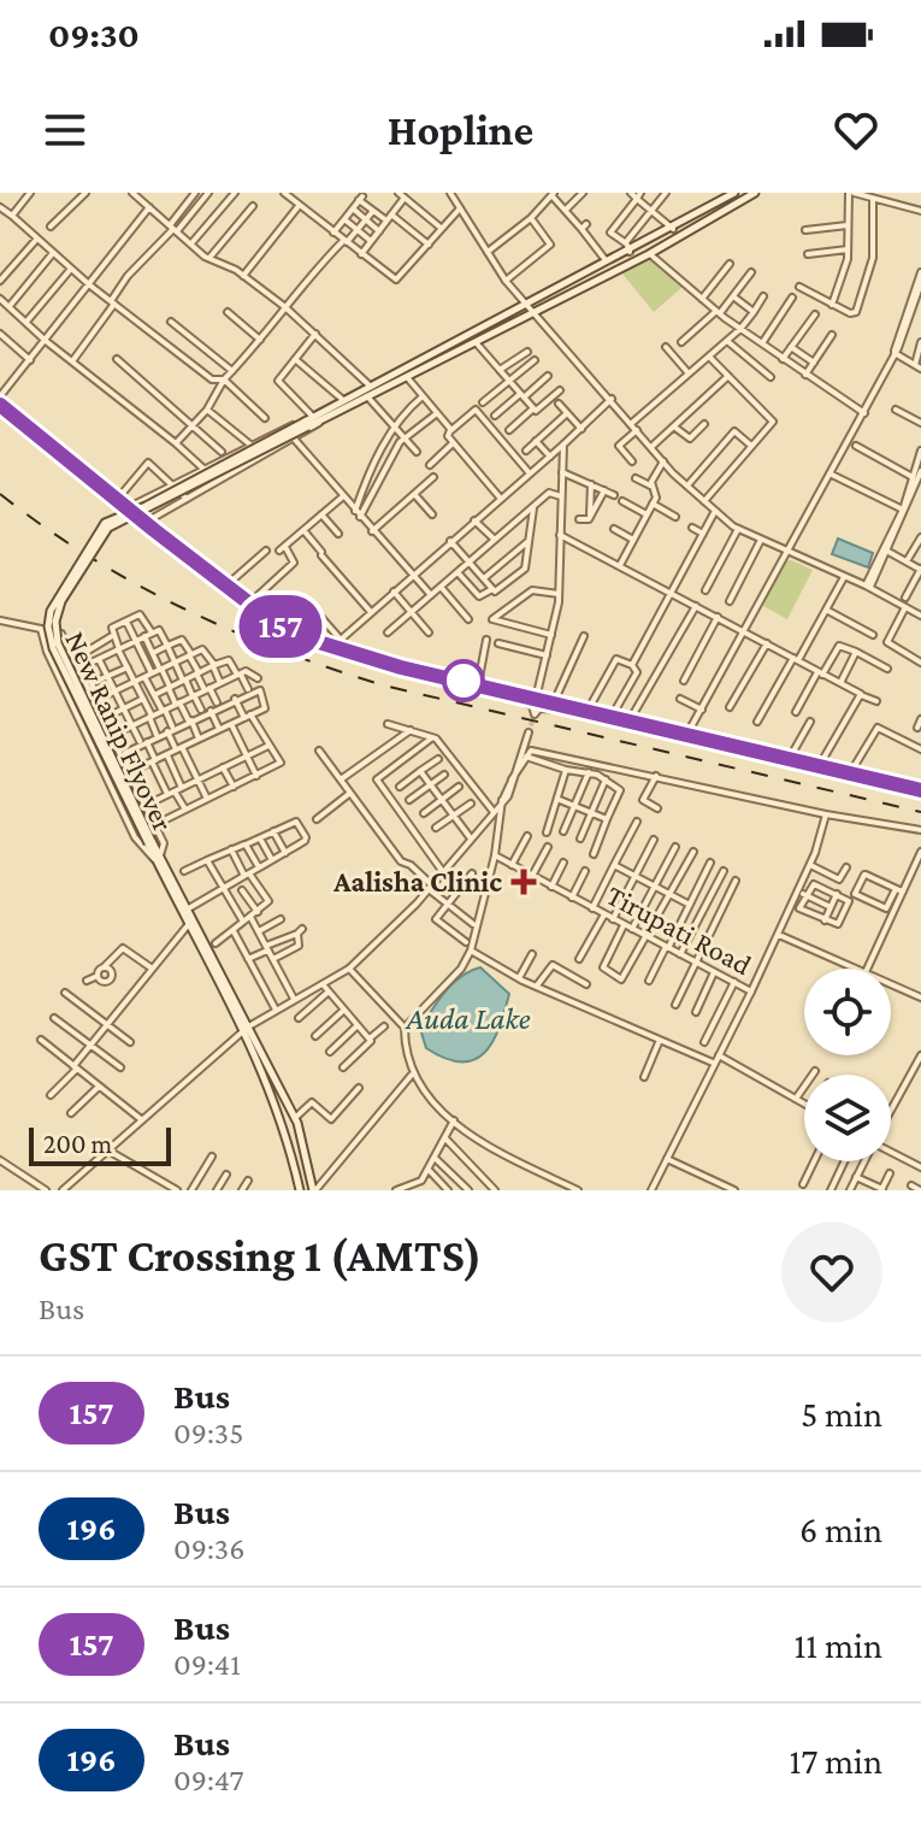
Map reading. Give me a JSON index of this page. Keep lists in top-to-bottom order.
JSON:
{
  "streets": {
    "main road": ["New Ranip Flyover"],
    "street": ["Tirupati Road"]
  },
  "water": ["Auda Lake"],
  "places": {
    "health": ["Aalisha Clinic"]
  },
  "lines": ["bus line 157"],
  "scale_bar": "200 m",
  "page": {
    "status": "09:30",
    "header": "Hopline",
    "on_map": "157",
    "scale": "200 m",
    "heading": ["GST Crossing 1 (AMTS)", "Bus"],
    "list": [
      {
        "mark": "157",
        "name": "Bus",
        "note": "09:35",
        "value": "5 min"
      },
      {
        "mark": "196",
        "name": "Bus",
        "note": "09:36",
        "value": "6 min"
      },
      {
        "mark": "157",
        "name": "Bus",
        "note": "09:41",
        "value": "11 min"
      },
      {
        "mark": "196",
        "name": "Bus",
        "note": "09:47",
        "value": "17 min"
      }
    ]
  }
}
